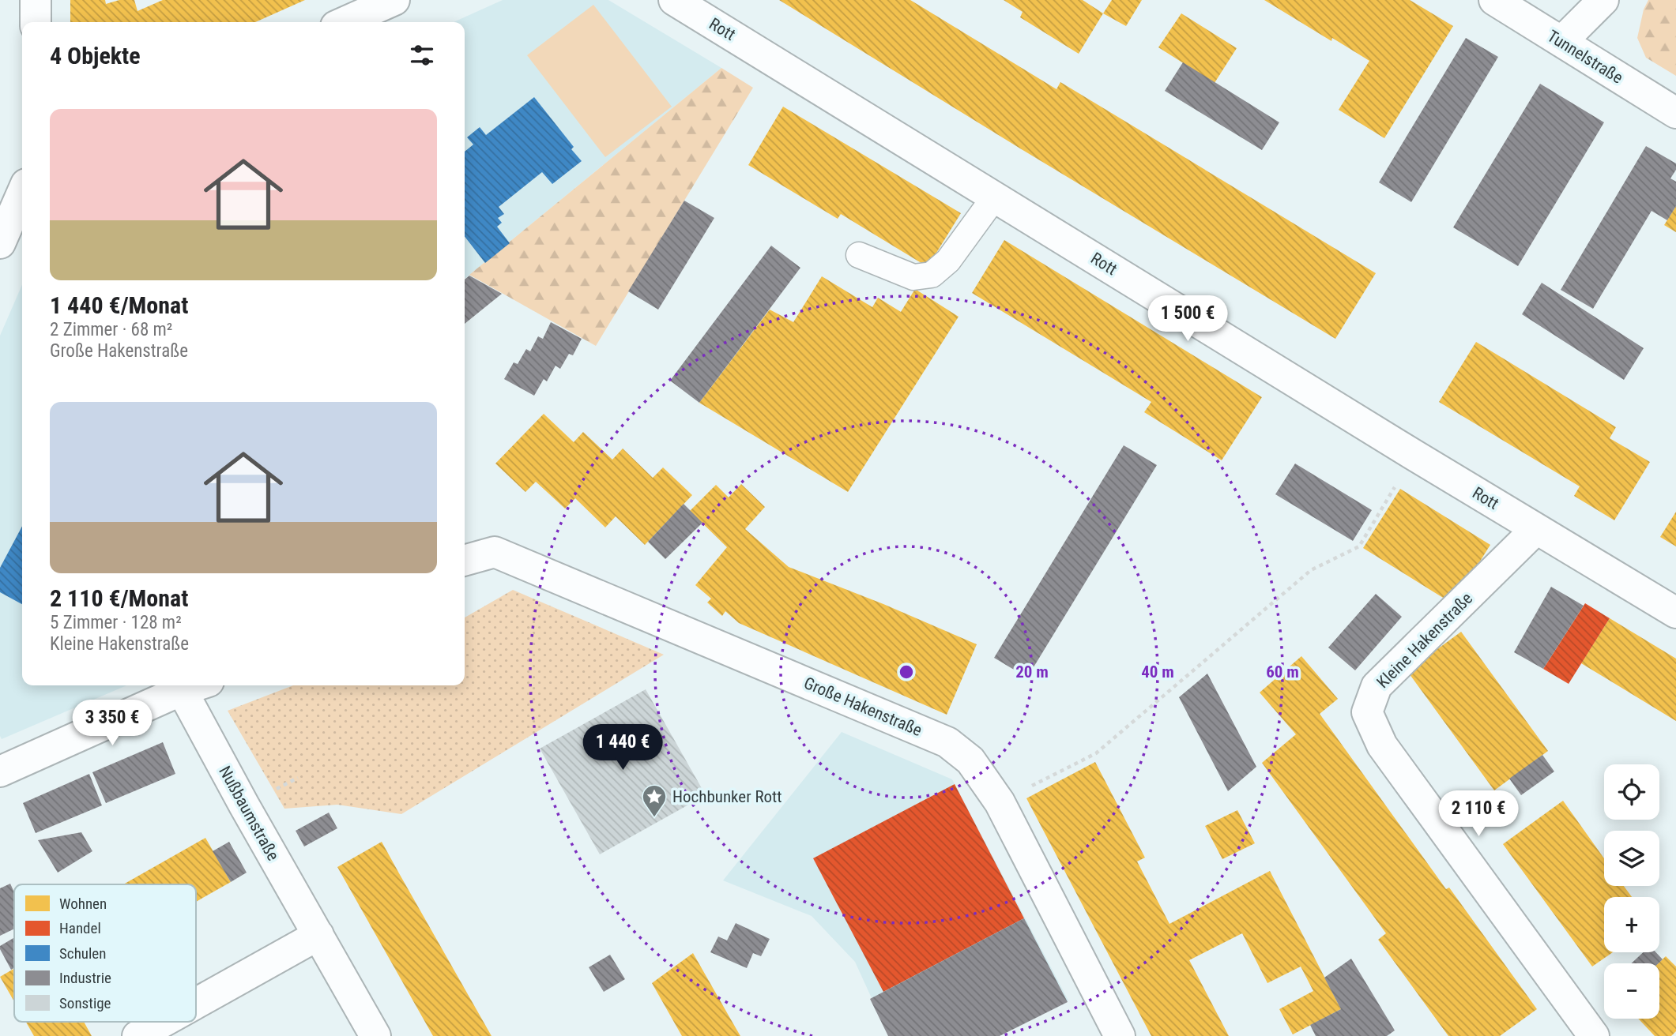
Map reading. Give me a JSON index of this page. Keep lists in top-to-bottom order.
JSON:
{
  "streets": {
    "street": [
      "Rott",
      "Tunnelstraße",
      "Kleine Hakenstraße",
      "Große Hakenstraße",
      "Nußbaumstraße"
    ]
  },
  "crossings": [
    ["Rott", "Kleine Hakenstraße"]
  ],
  "places": {
    "place": ["Hochbunker Rott"]
  },
  "legend": [
    "Wohnen",
    "Handel",
    "Schulen",
    "Industrie",
    "Sonstige"
  ],
  "page": {
    "heading": "4 Objekte",
    "list": [
      {
        "name": "1 440 €/Monat",
        "note": "2 Zimmer · 68 m² · Große Hakenstraße"
      },
      {
        "name": "2 110 €/Monat",
        "note": "5 Zimmer · 128 m² · Kleine Hakenstraße"
      }
    ],
    "price": [
      "1 500 €",
      "3 350 €",
      "1 440 €",
      "2 110 €"
    ],
    "map_buttons": ["+", "−"]
  },
  "rings": ["20 m", "40 m", "60 m"]
}
